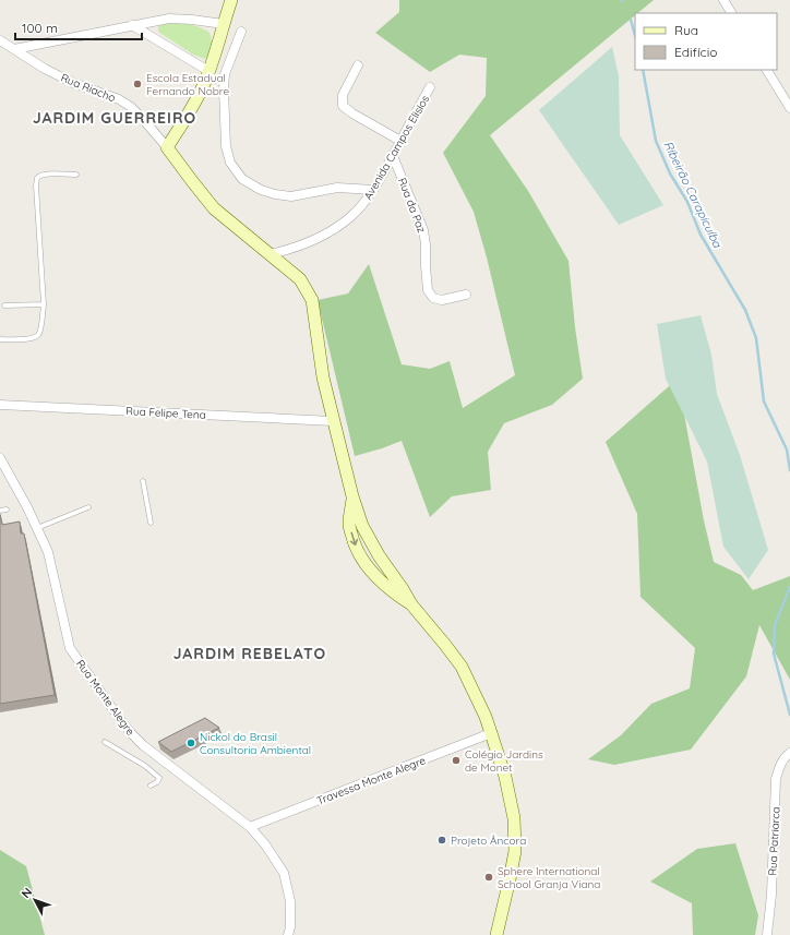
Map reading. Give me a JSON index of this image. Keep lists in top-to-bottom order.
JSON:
{
  "streets": {
    "street": [
      "Rua Riacho",
      "Avenida Campos Elisios",
      "Rua da Paz",
      "Rua Felipe Tena",
      "Rua Monte Alegre",
      "Travessa Monte Alegre",
      "Rua Patriarca"
    ]
  },
  "crossings": [
    ["Avenida Campos Elisios", "Rua da Paz"],
    ["Rua Monte Alegre", "Travessa Monte Alegre"]
  ],
  "districts": ["JARDIM GUERREIRO", "JARDIM REBELATO"],
  "water": ["Ribeirão Carapicuíba"],
  "places": [
    "Escola Estadual Fernando Nobre",
    "Nickol do Brasil Consultoria Ambiental",
    "Colégio Jardins de Monet",
    "Projeto Âncora",
    "Sphere International School Granja Viana"
  ],
  "legend": ["Rua", "Edifício"],
  "scale_bar": "100 m",
  "north": "top left"
}
